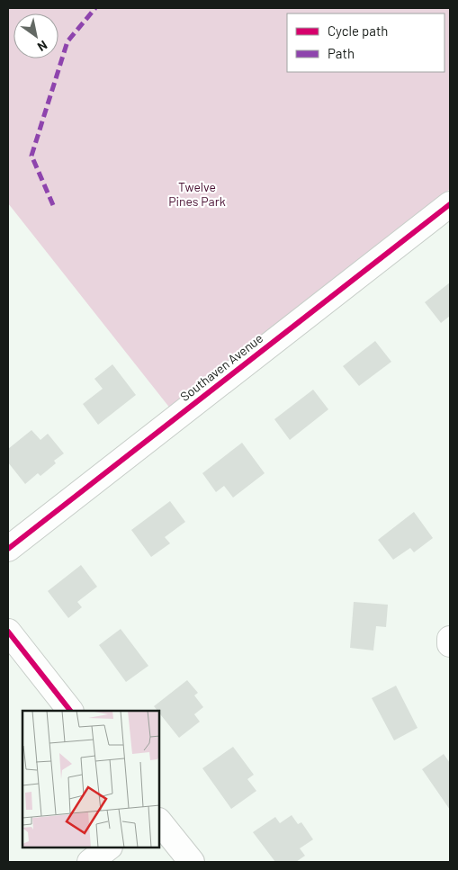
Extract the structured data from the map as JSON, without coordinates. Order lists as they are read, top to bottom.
{
  "streets": {
    "street": ["Southaven Avenue"]
  },
  "parks": ["Twelve Pines Park"],
  "legend": ["Cycle path", "Path"],
  "north": "bottom right"
}
